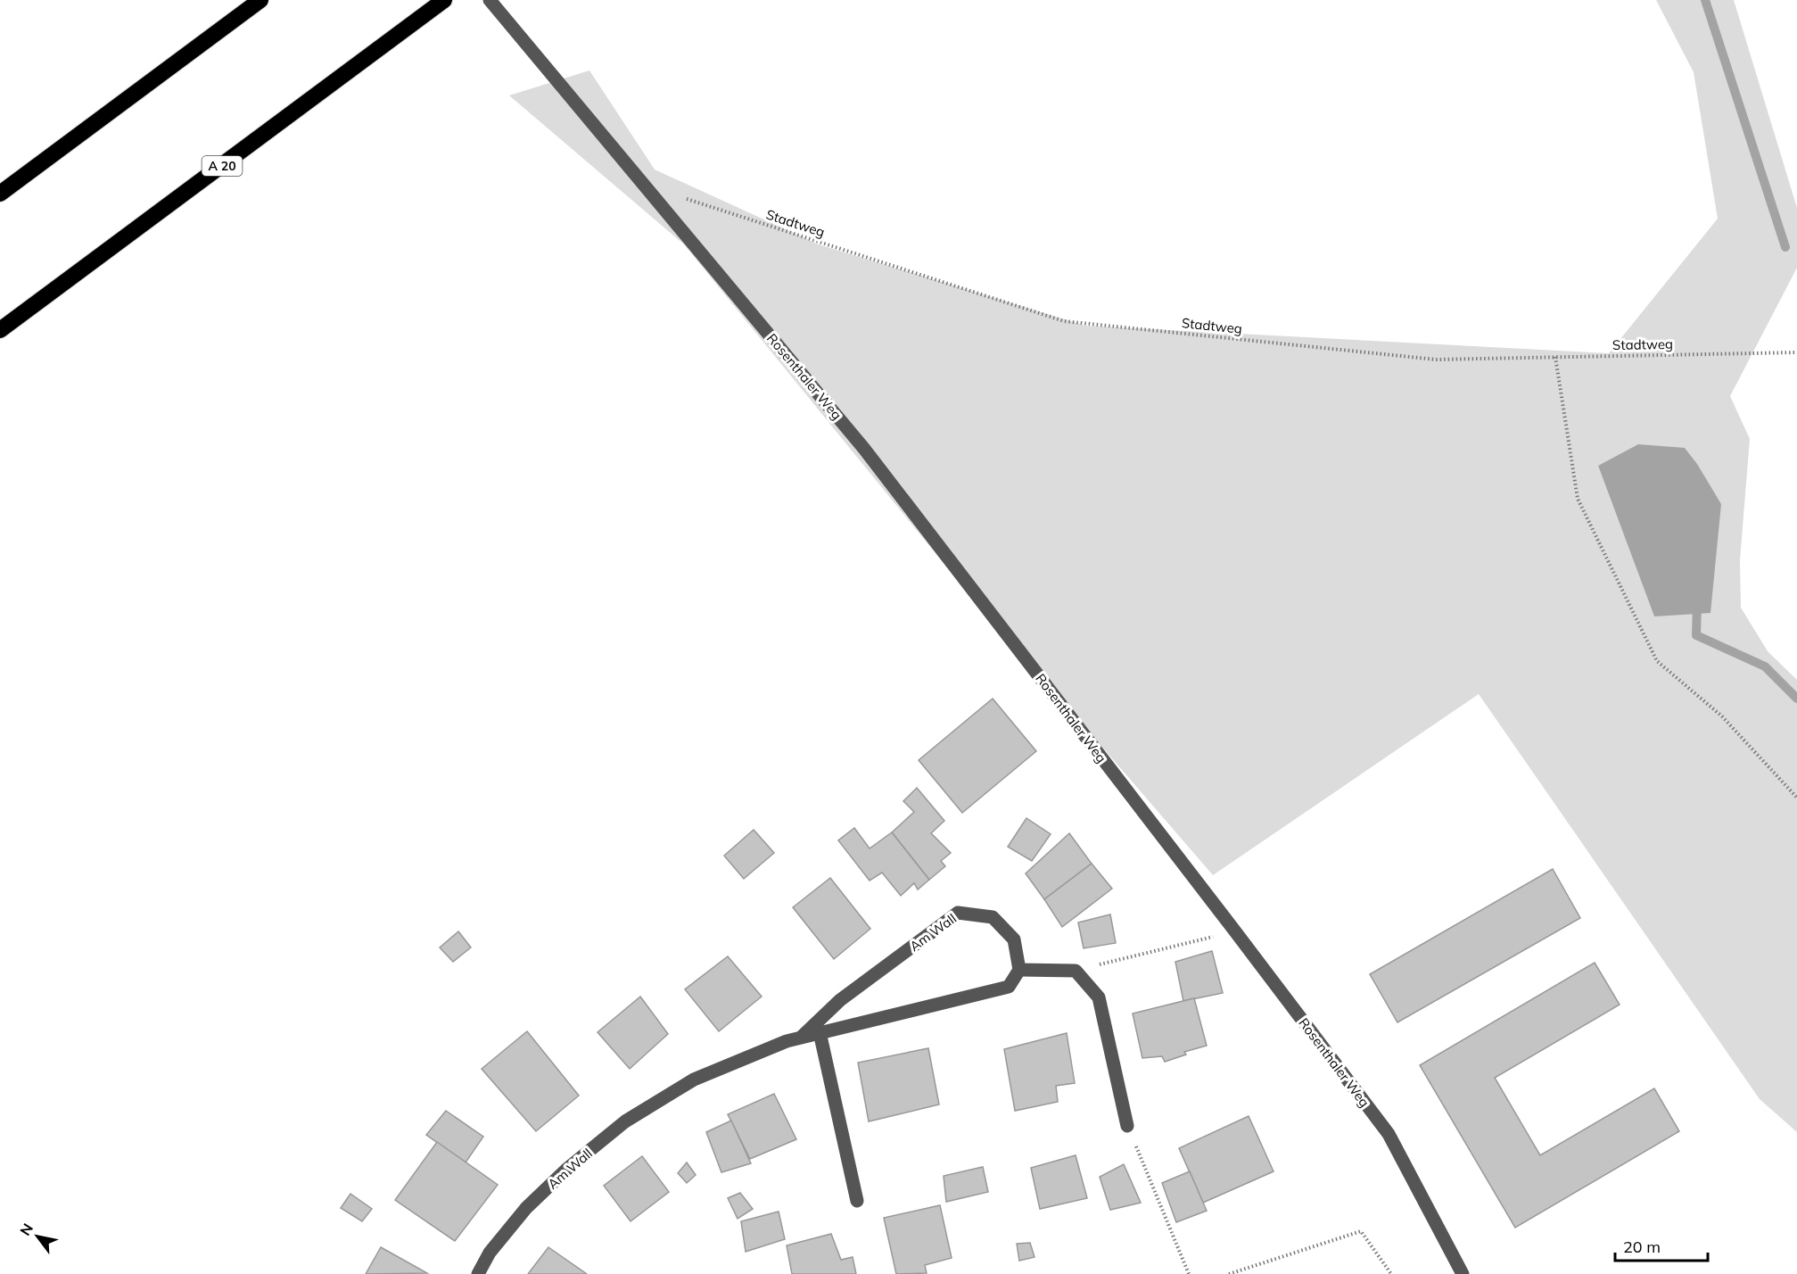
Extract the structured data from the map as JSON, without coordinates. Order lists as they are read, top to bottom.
{
  "streets": {
    "highway": ["A 20"],
    "street": ["Rosenthaler Weg", "Am Wall"],
    "path": ["Stadtweg"]
  },
  "scale_bar": "20 m",
  "north": "top left"
}
